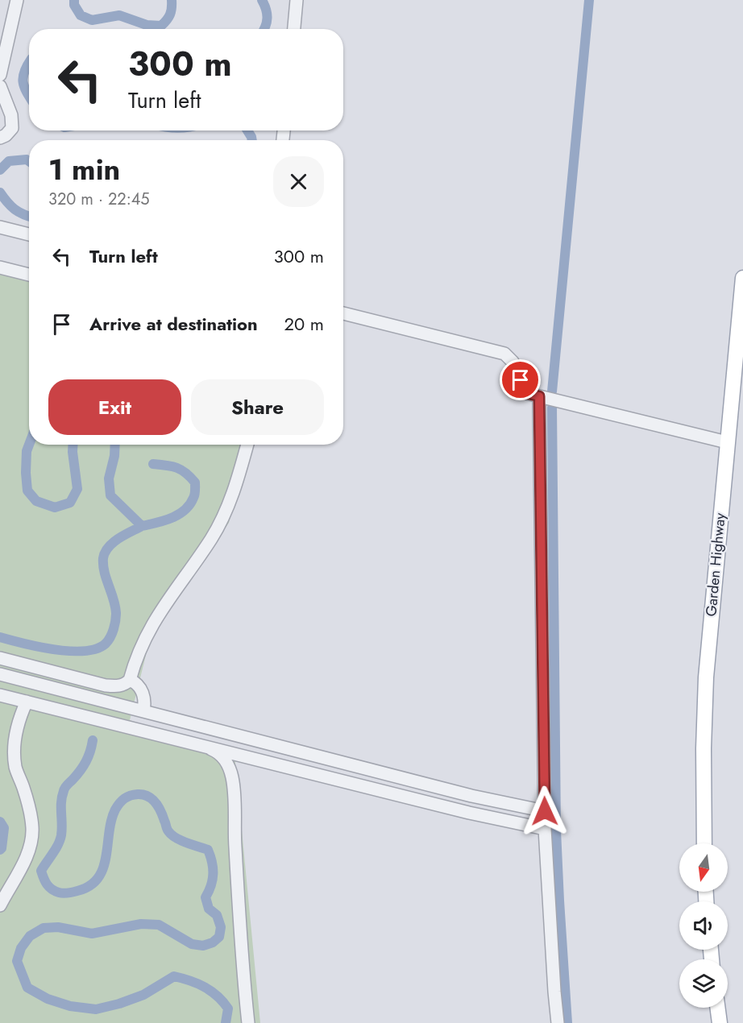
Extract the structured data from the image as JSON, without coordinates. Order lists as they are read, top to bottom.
{
  "streets": {
    "main road": ["Garden Highway"]
  },
  "north": "bottom",
  "page": {
    "turn": ["300 m", "Turn left"],
    "heading": ["1 min", "320 m · 22:45"],
    "list": [
      {
        "name": "Turn left",
        "value": "300 m"
      },
      {
        "name": "Arrive at destination",
        "value": "20 m"
      }
    ],
    "buttons": ["Exit", "Share"]
  }
}
